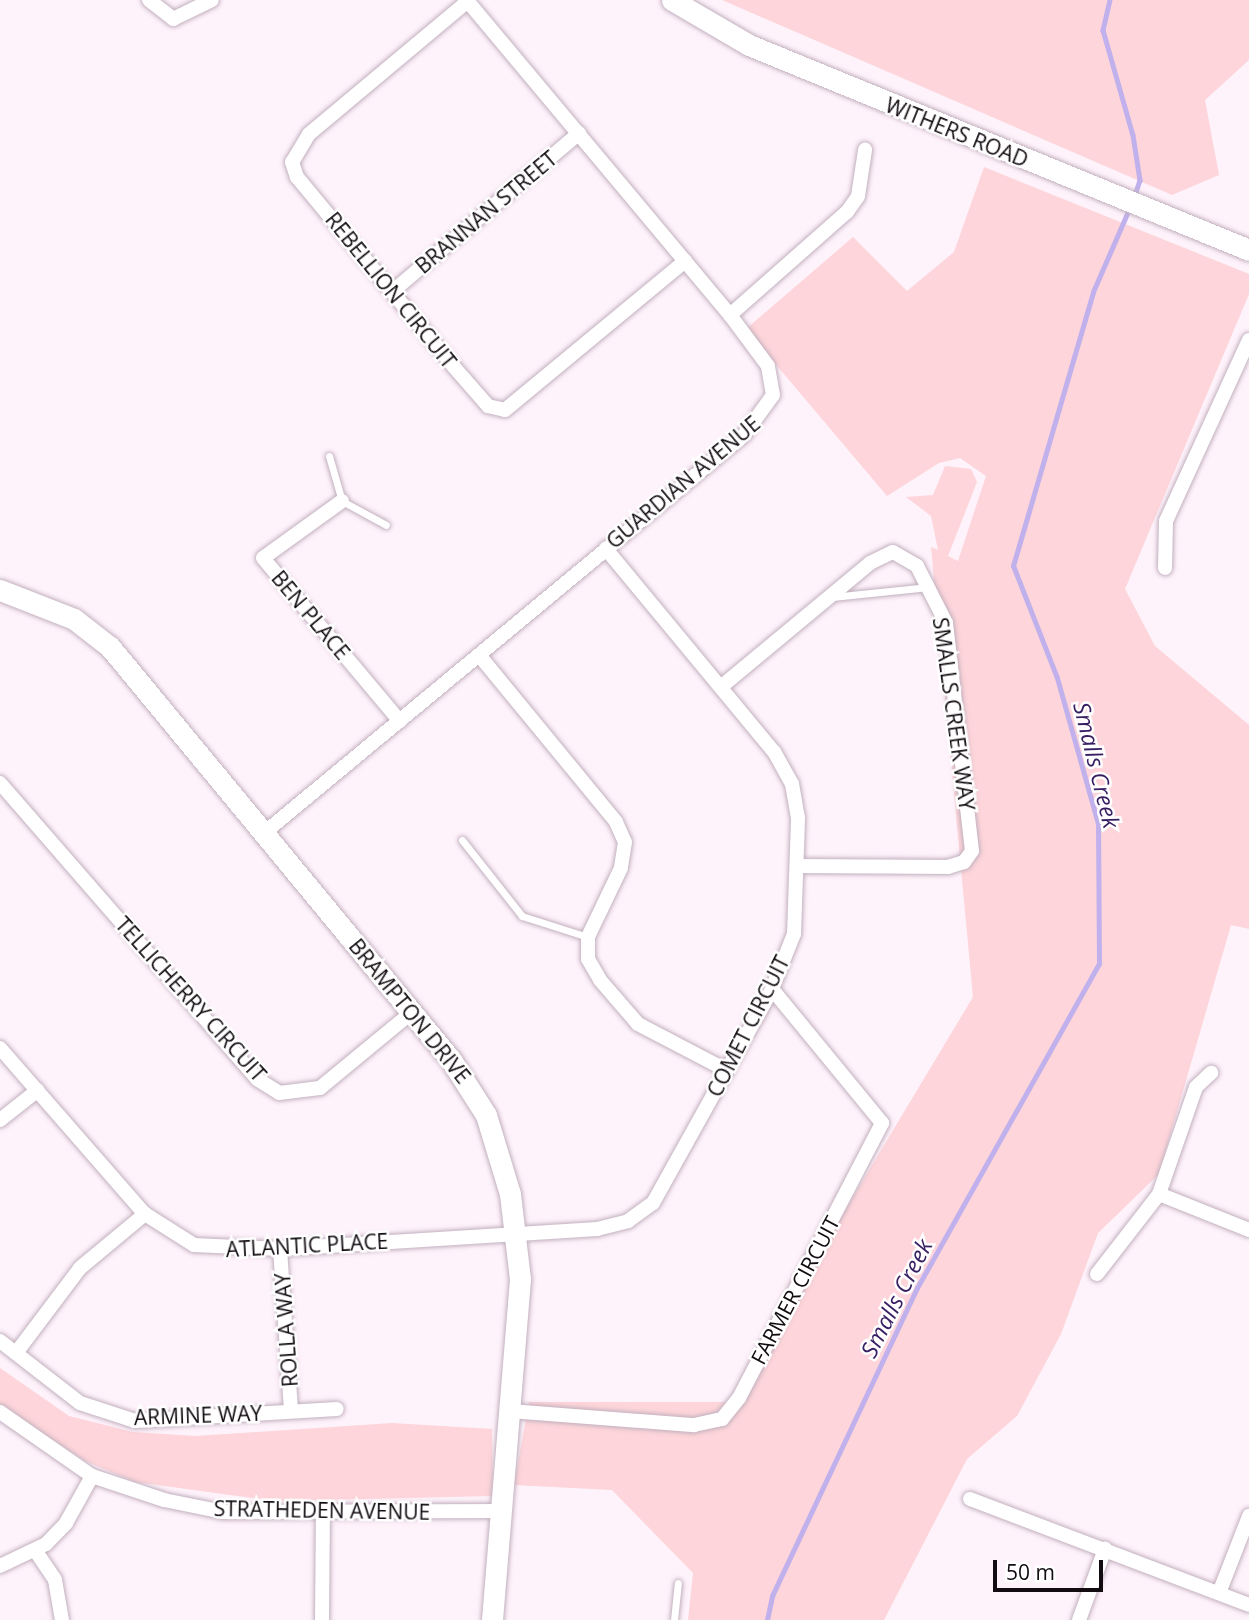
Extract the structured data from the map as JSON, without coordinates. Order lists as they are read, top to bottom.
{
  "streets": {
    "street": [
      "WITHERS ROAD",
      "BRANNAN STREET",
      "REBELLION CIRCUIT",
      "GUARDIAN AVENUE",
      "BEN PLACE",
      "SMALLS CREEK WAY",
      "TELLICHERRY CIRCUIT",
      "BRAMPTON DRIVE",
      "COMET CIRCUIT",
      "ATLANTIC PLACE",
      "FARMER CIRCUIT",
      "ROLLA WAY",
      "ARMINE WAY",
      "STRATHEDEN AVENUE"
    ]
  },
  "crossings": [
    ["BRANNAN STREET", "REBELLION CIRCUIT"],
    ["BRANNAN STREET", "GUARDIAN AVENUE"],
    ["REBELLION CIRCUIT", "GUARDIAN AVENUE"],
    ["GUARDIAN AVENUE", "BEN PLACE"],
    ["GUARDIAN AVENUE", "BRAMPTON DRIVE"],
    ["GUARDIAN AVENUE", "COMET CIRCUIT"],
    ["SMALLS CREEK WAY", "COMET CIRCUIT"],
    ["TELLICHERRY CIRCUIT", "BRAMPTON DRIVE"],
    ["BRAMPTON DRIVE", "COMET CIRCUIT"],
    ["BRAMPTON DRIVE", "ATLANTIC PLACE"],
    ["BRAMPTON DRIVE", "FARMER CIRCUIT"],
    ["BRAMPTON DRIVE", "STRATHEDEN AVENUE"],
    ["COMET CIRCUIT", "ATLANTIC PLACE"],
    ["COMET CIRCUIT", "FARMER CIRCUIT"],
    ["ATLANTIC PLACE", "ROLLA WAY"],
    ["ROLLA WAY", "ARMINE WAY"]
  ],
  "water": ["Smalls Creek"],
  "scale_bar": "50 m"
}
